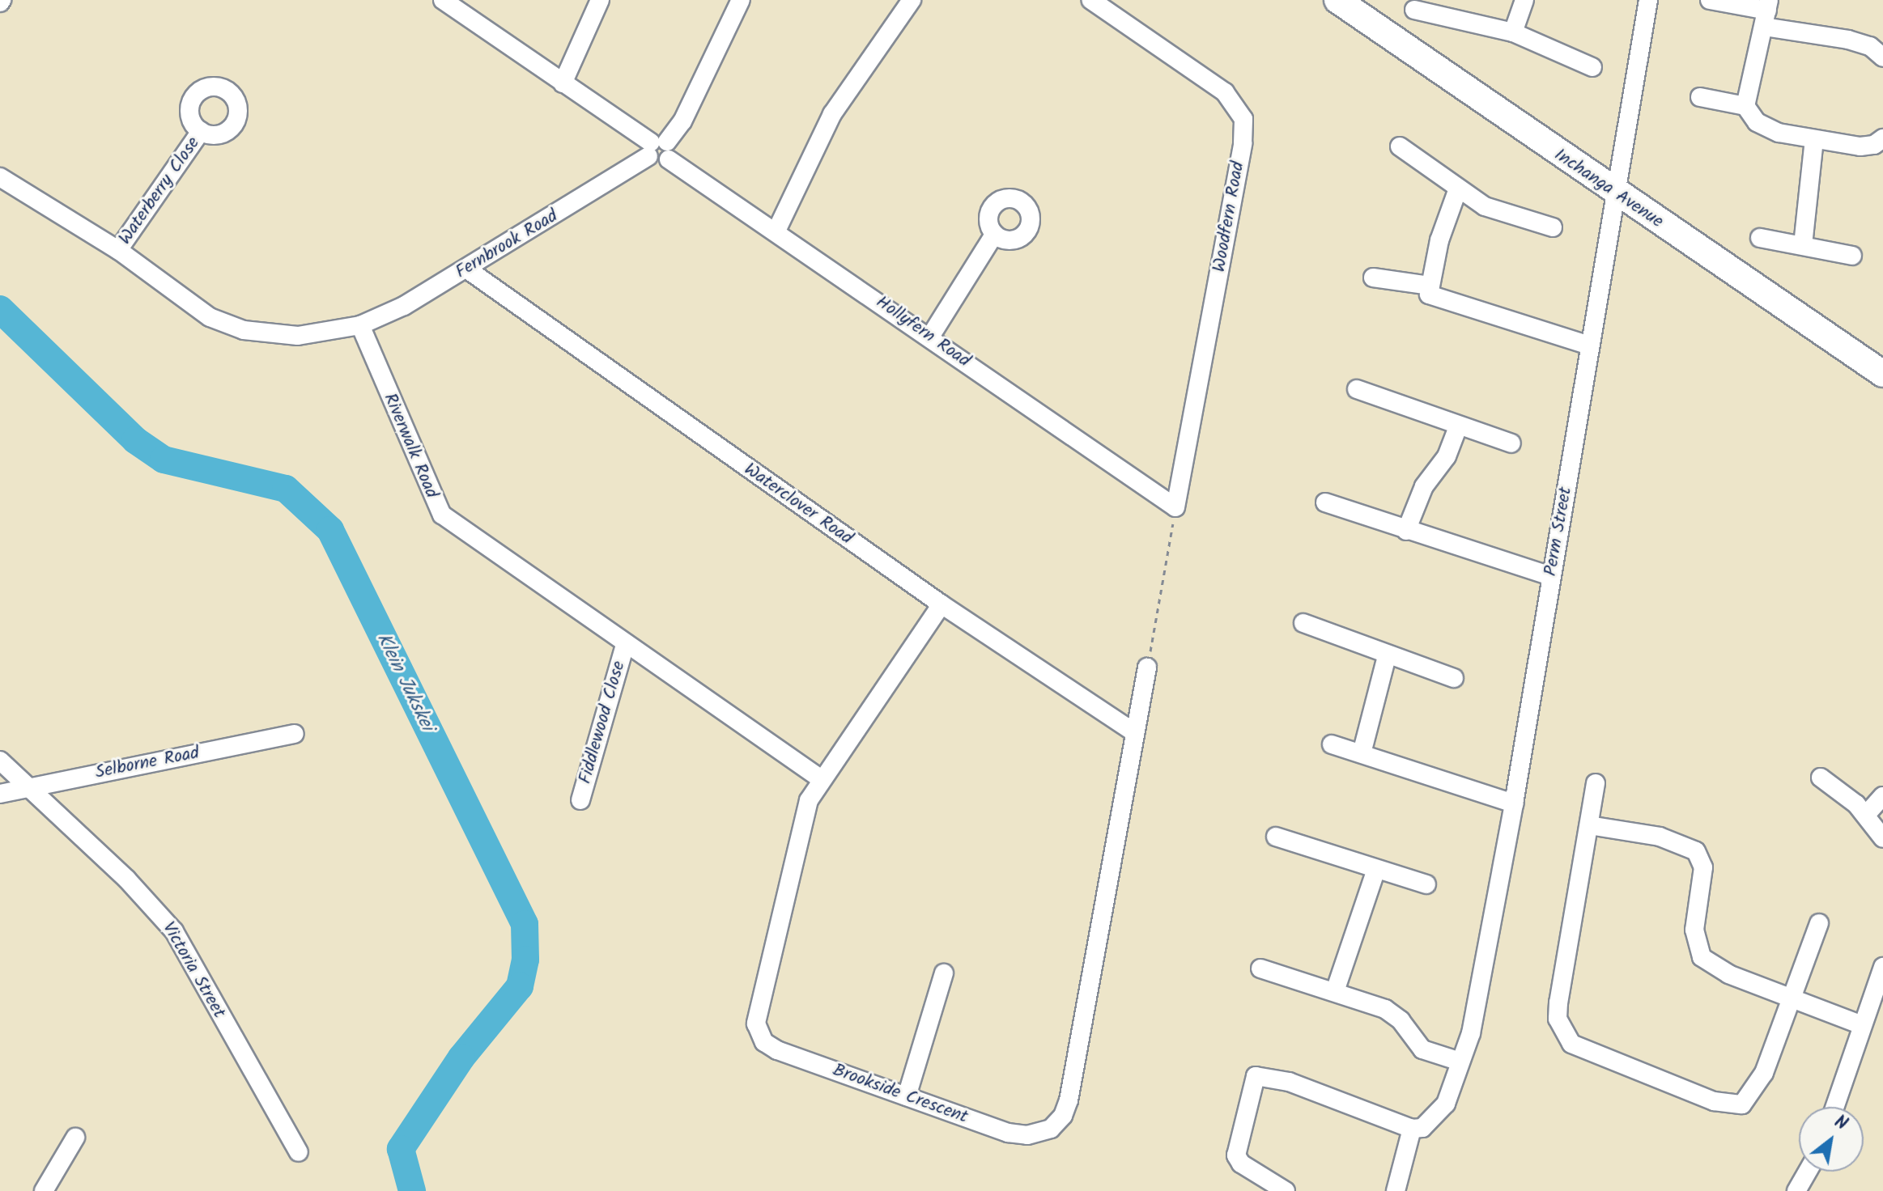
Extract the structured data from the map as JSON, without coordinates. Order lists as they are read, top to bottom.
{
  "streets": {
    "street": [
      "Inchanga Avenue",
      "Waterberry Close",
      "Woodfern Road",
      "Fernbrook Road",
      "Hollyfern Road",
      "Riverwalk Road",
      "Waterclover Road",
      "Perm Street",
      "Fiddlewood Close",
      "Selborne Road",
      "Victoria Street",
      "Brookside Crescent"
    ]
  },
  "crossings": [
    ["Inchanga Avenue", "Perm Street"],
    ["Woodfern Road", "Hollyfern Road"],
    ["Fernbrook Road", "Hollyfern Road"],
    ["Fernbrook Road", "Riverwalk Road"],
    ["Fernbrook Road", "Waterclover Road"],
    ["Riverwalk Road", "Fiddlewood Close"],
    ["Riverwalk Road", "Brookside Crescent"],
    ["Waterclover Road", "Brookside Crescent"],
    ["Selborne Road", "Victoria Street"]
  ],
  "water": ["Klein Jukskei"],
  "north": "top right"
}
